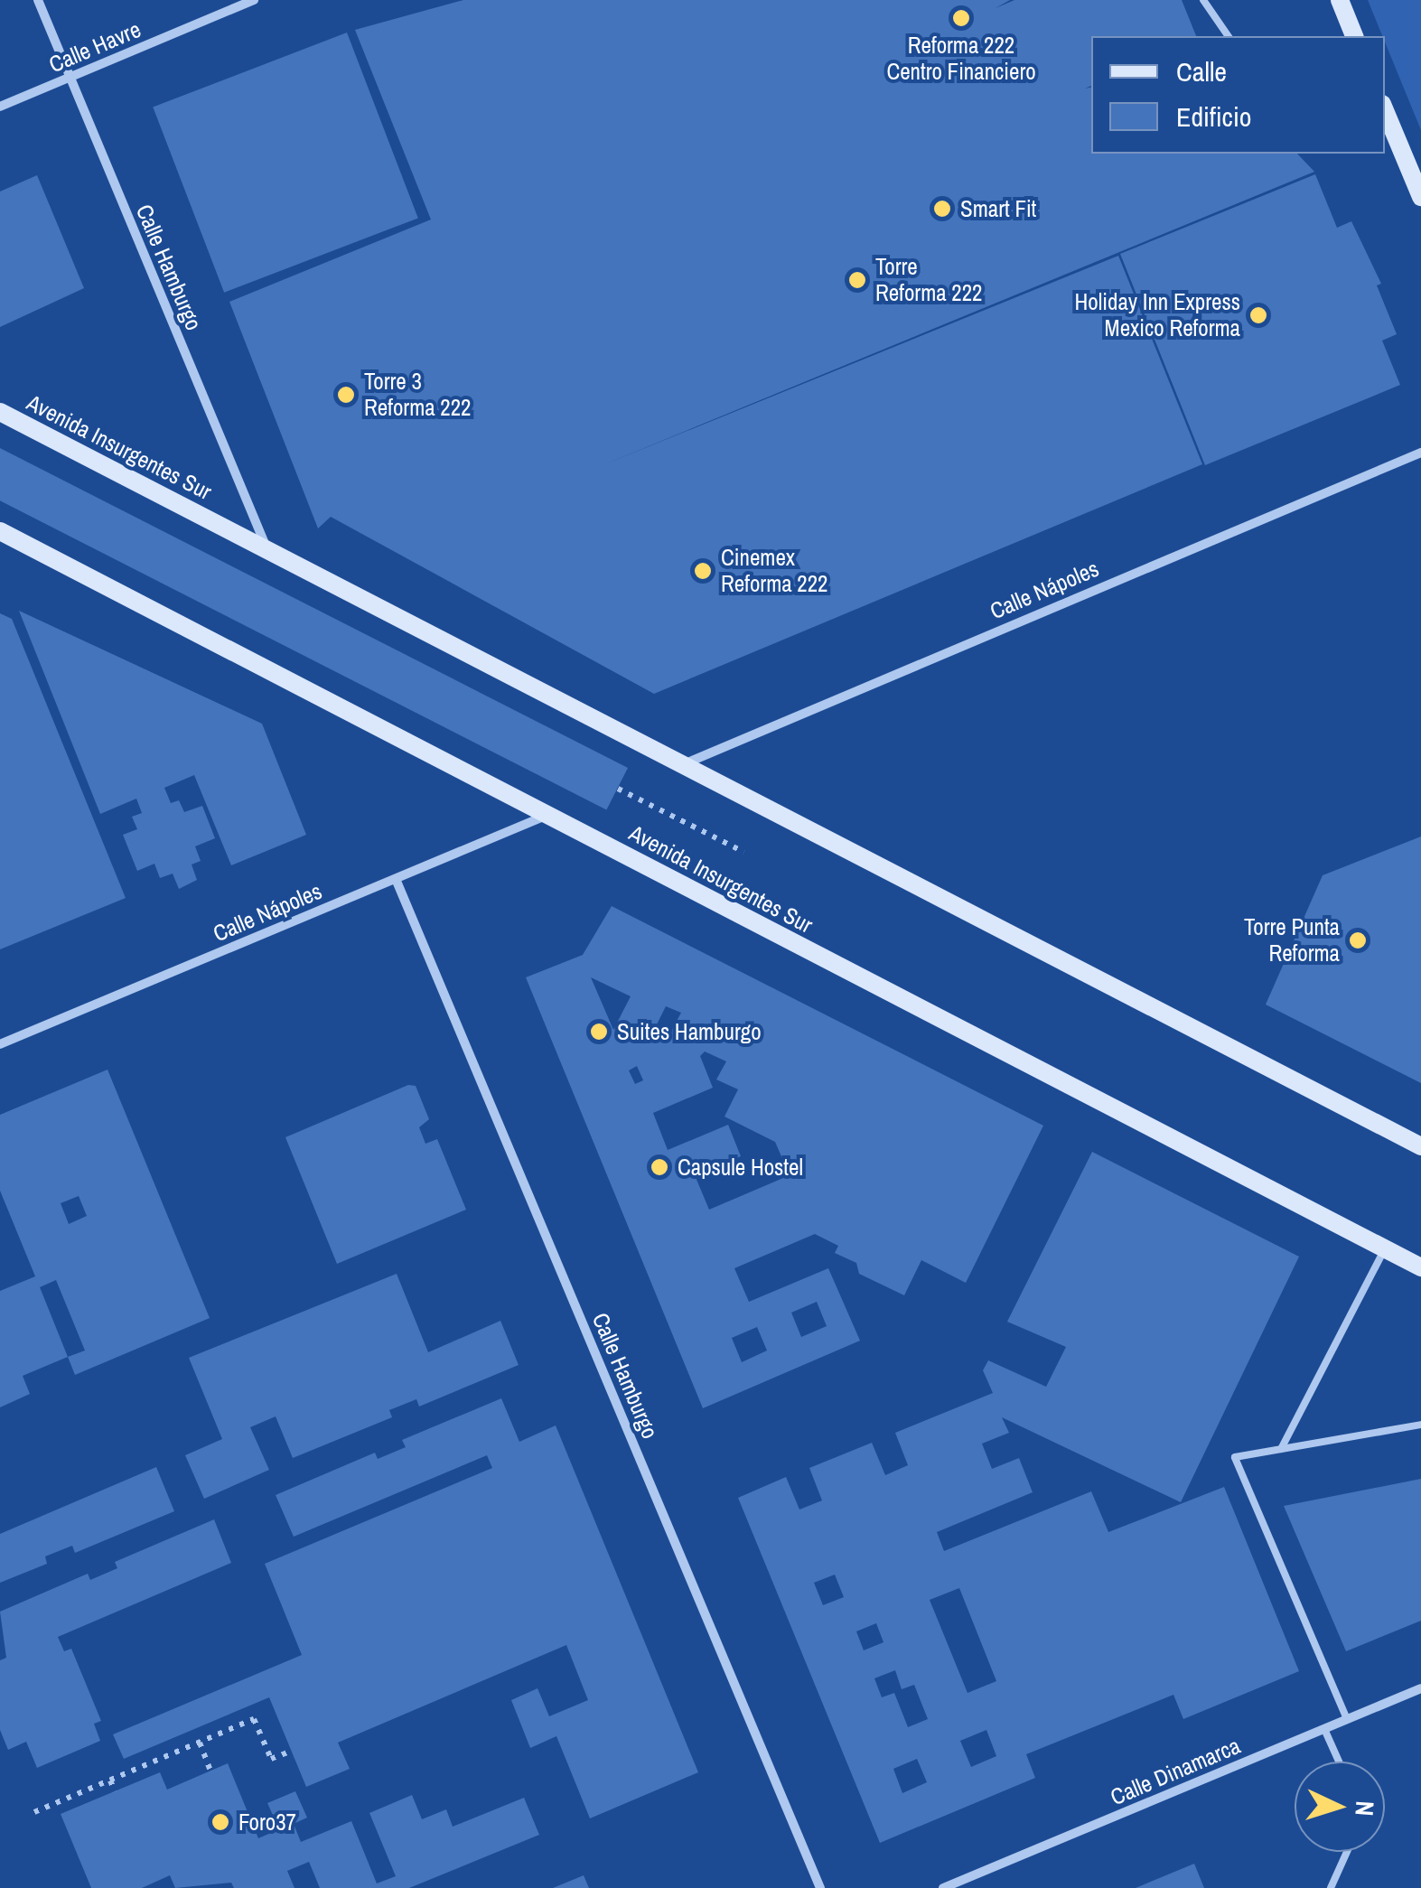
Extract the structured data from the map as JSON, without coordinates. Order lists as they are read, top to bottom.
{
  "streets": {
    "main road": ["Avenida Insurgentes Sur"],
    "street": [
      "Calle Havre",
      "Calle Hamburgo",
      "Calle Nápoles",
      "Calle Dinamarca"
    ]
  },
  "crossings": [
    ["Calle Havre", "Calle Hamburgo"],
    ["Calle Hamburgo", "Avenida Insurgentes Sur"],
    ["Calle Hamburgo", "Calle Nápoles"],
    ["Avenida Insurgentes Sur", "Calle Nápoles"]
  ],
  "places": [
    "Reforma 222 Centro Financiero",
    "Smart Fit",
    "Torre Reforma 222",
    "Holiday Inn Express Mexico Reforma",
    "Torre 3 Reforma 222",
    "Cinemex Reforma 222",
    "Torre Punta Reforma",
    "Suites Hamburgo",
    "Capsule Hostel",
    "Foro37"
  ],
  "legend": ["Calle", "Edificio"],
  "north": "right"
}
